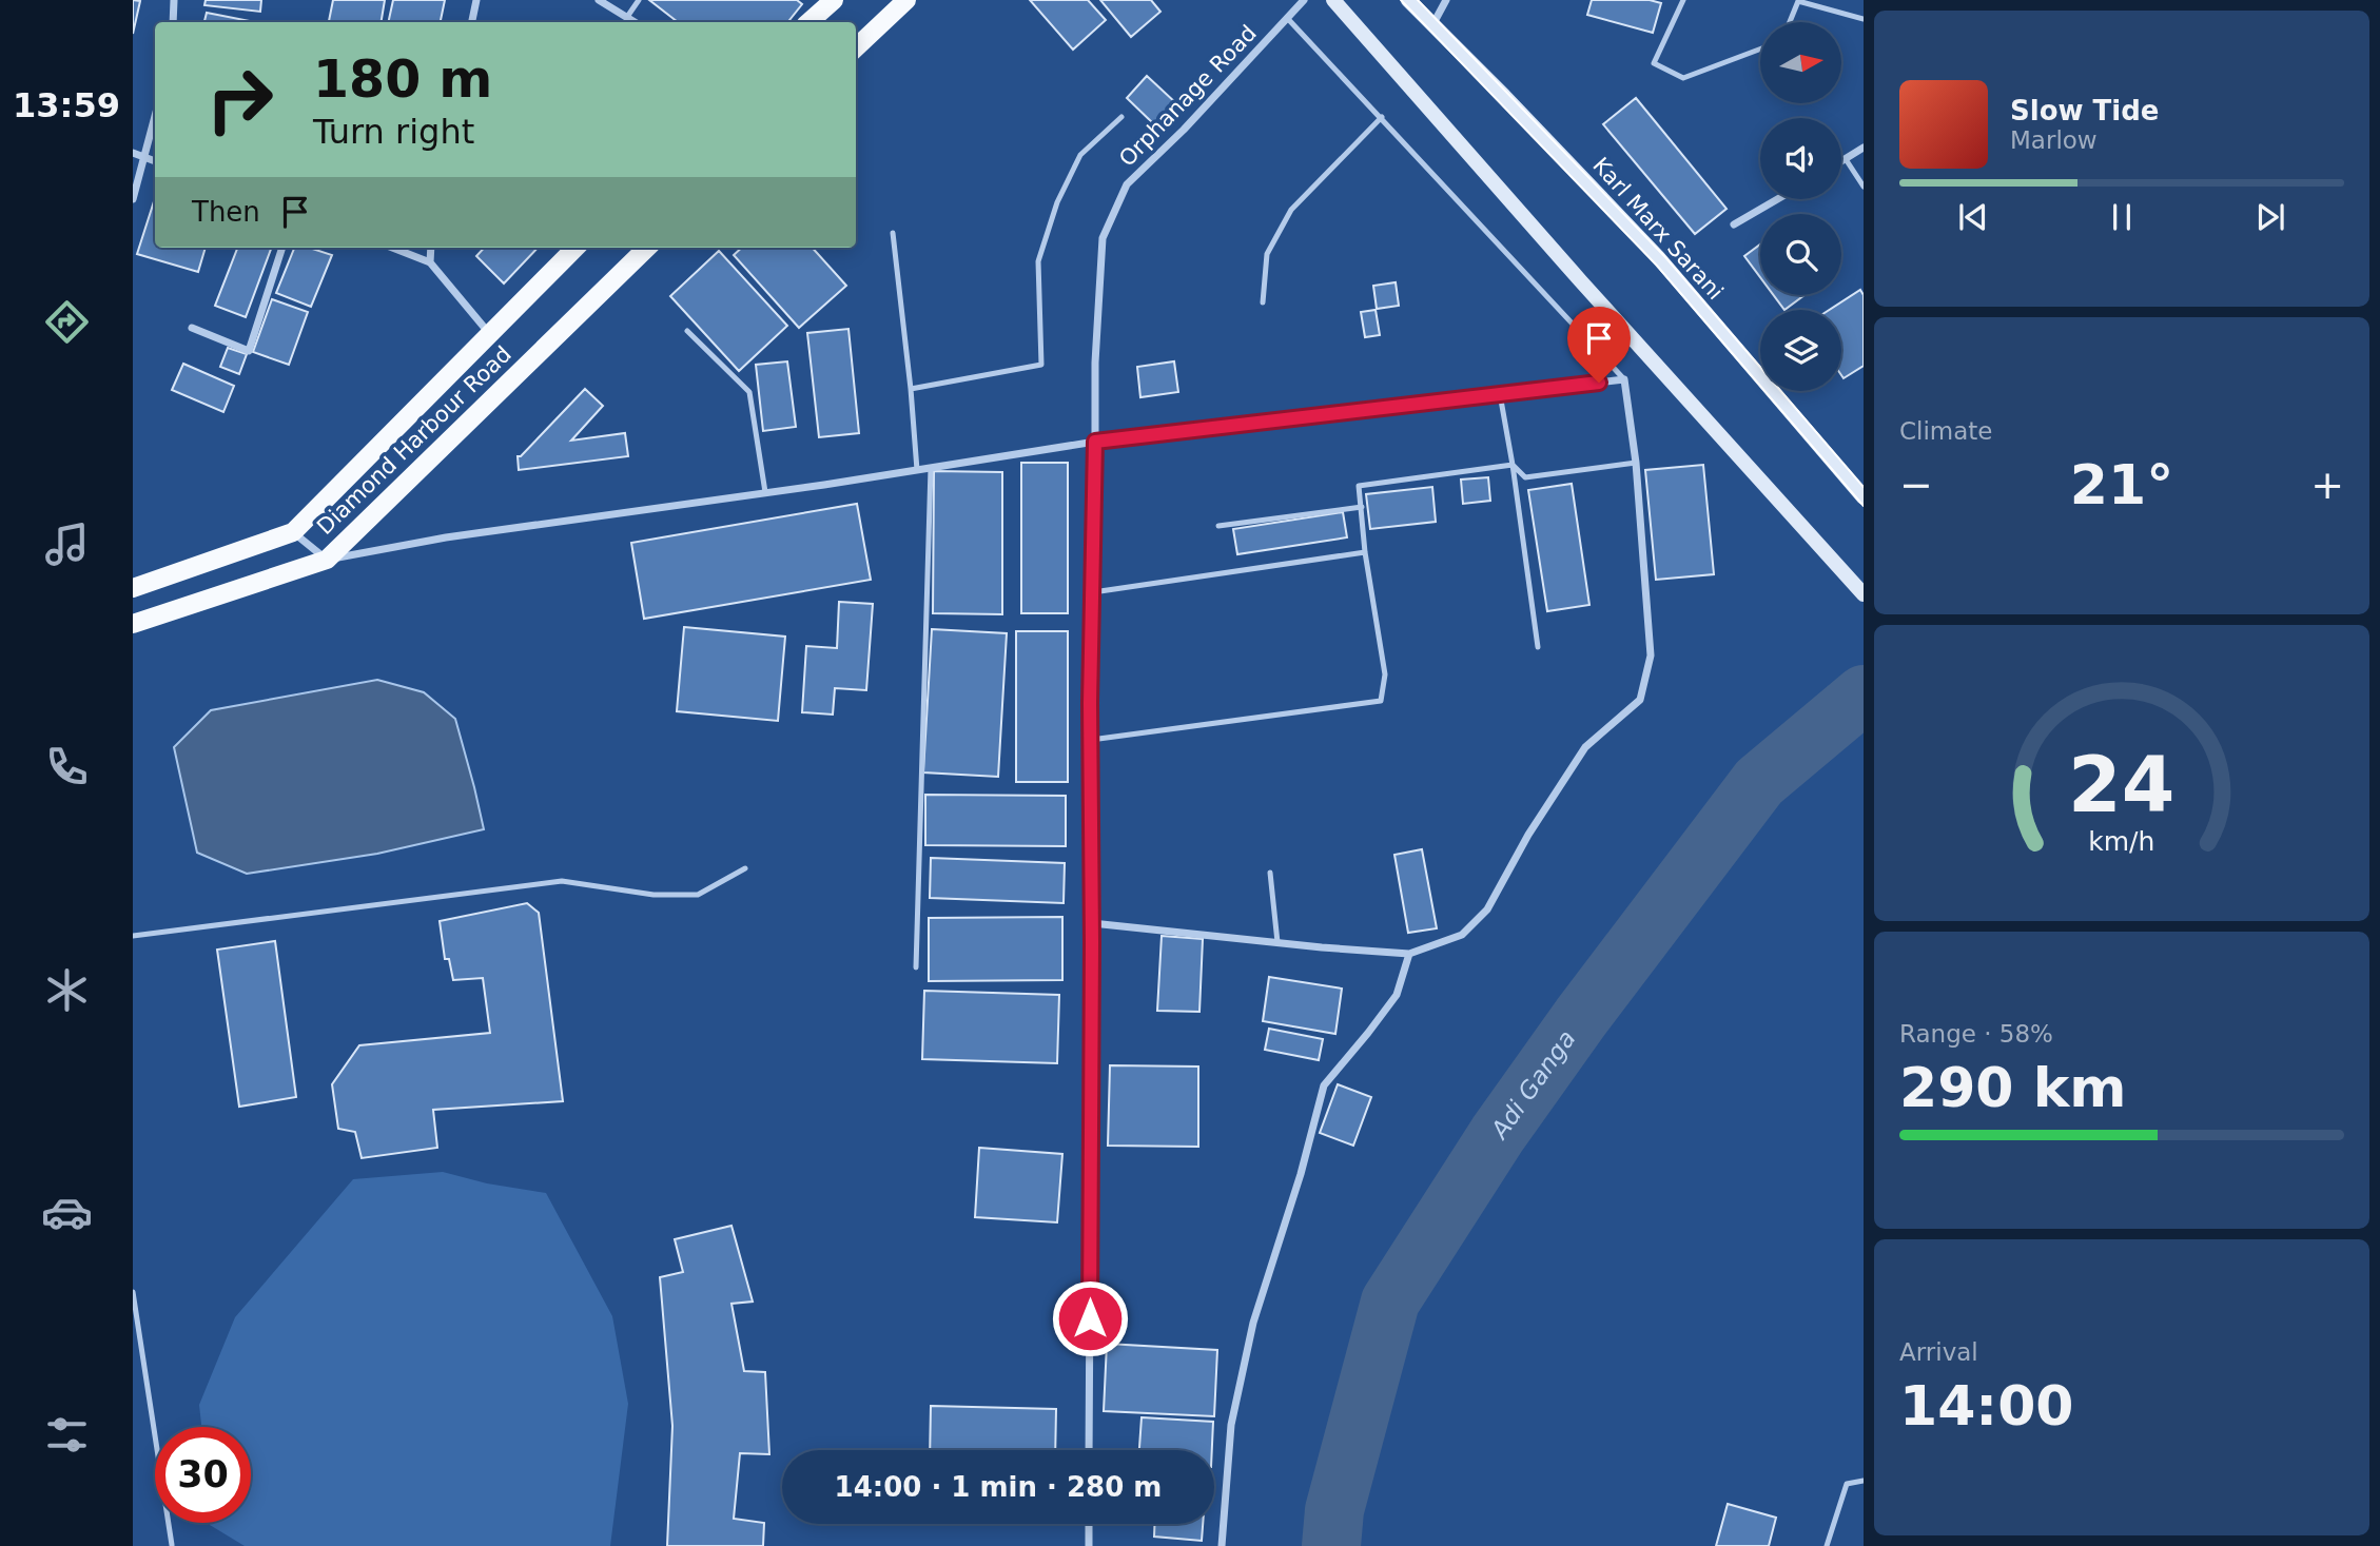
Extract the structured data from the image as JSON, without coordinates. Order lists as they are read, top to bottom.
{
  "streets": {
    "main road": ["Karl Marx Sarani", "Diamond Harbour Road"],
    "street": ["Orphanage Road"]
  },
  "water": ["Adi Ganga"],
  "north": "right",
  "page": {
    "tabs": "13:59",
    "turn": ["180 m", "Turn right"],
    "song": ["Slow Tide", "Marlow"],
    "then": "Then",
    "tile": [
      "Climate",
      ["Range · 58%", "290 km"],
      ["Arrival", "14:00"]
    ],
    "heat": ["−", "21°", "+"],
    "limit": "30",
    "trip": "14:00 · 1 min · 280 m",
    "gauge": ["24", "km/h"]
  }
}
